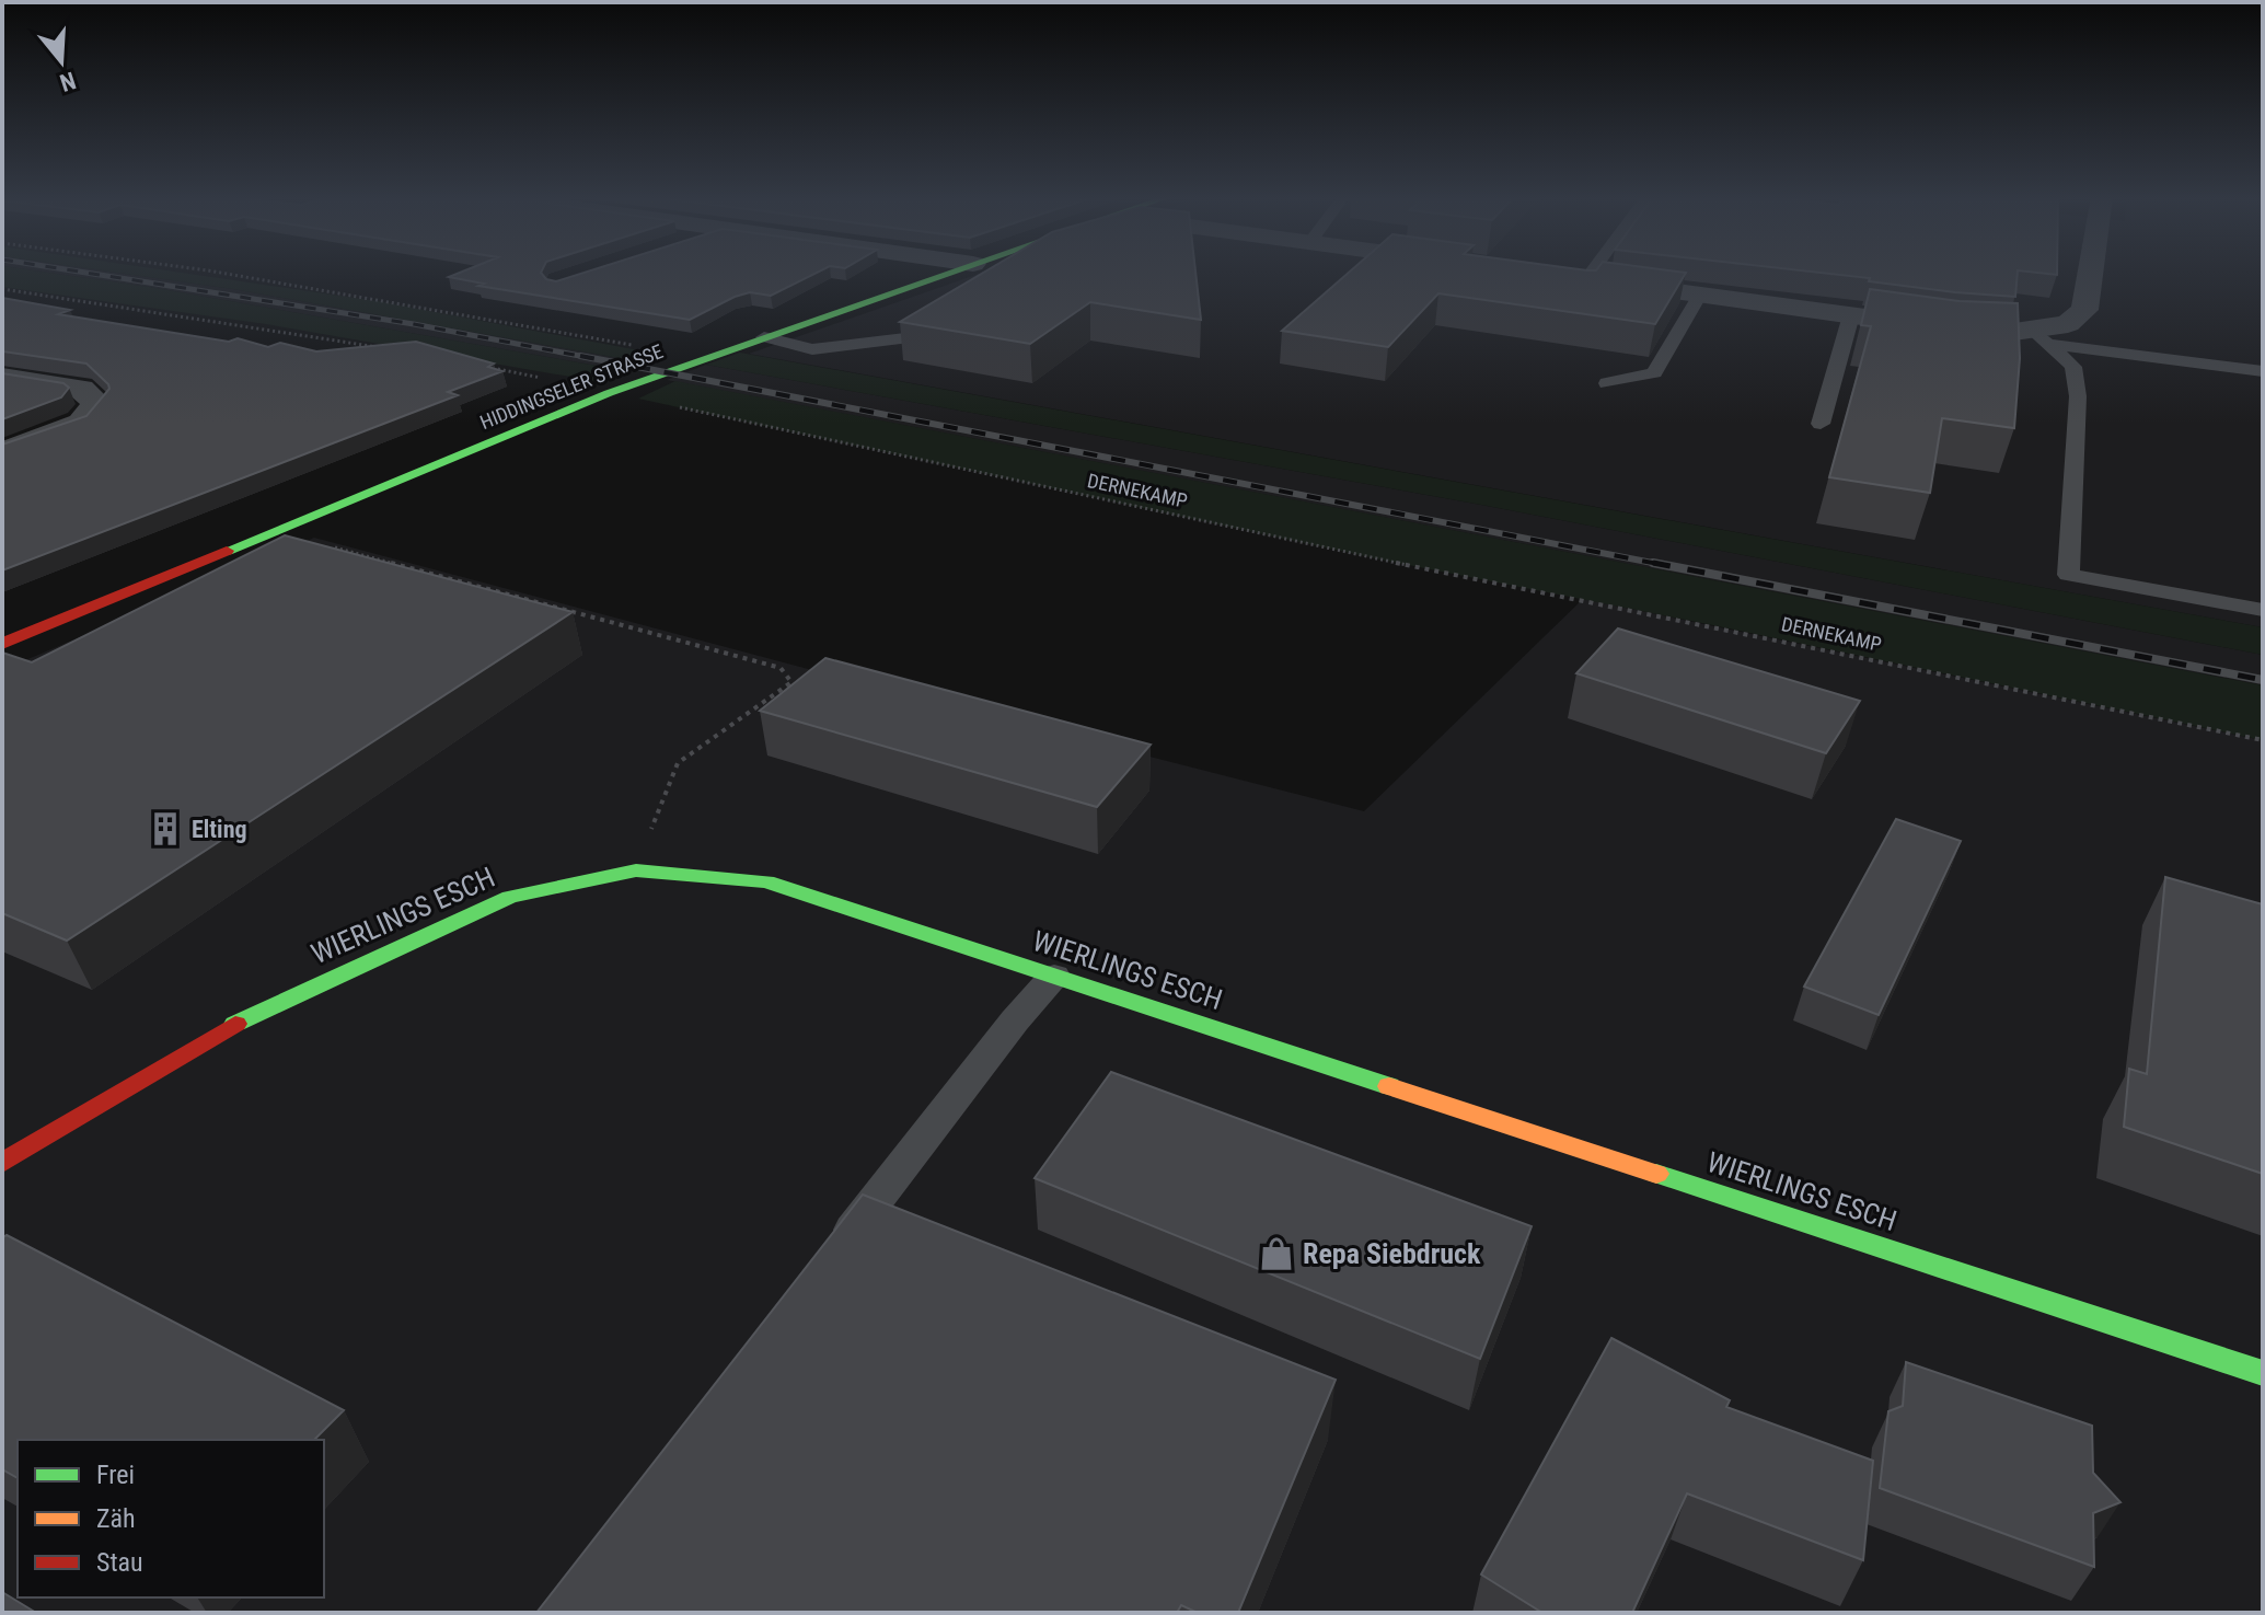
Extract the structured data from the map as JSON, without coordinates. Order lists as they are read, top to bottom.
{
  "streets": {
    "street": ["HIDDINGSELER STRASSE", "WIERLINGS ESCH"],
    "path": ["DERNEKAMP"]
  },
  "crossings": [
    ["HIDDINGSELER STRASSE", "DERNEKAMP"]
  ],
  "places": {
    "building": ["Elting"],
    "shop": ["Repa Siebdruck"]
  },
  "legend": ["Frei", "Zäh", "Stau"],
  "north": "bottom"
}
